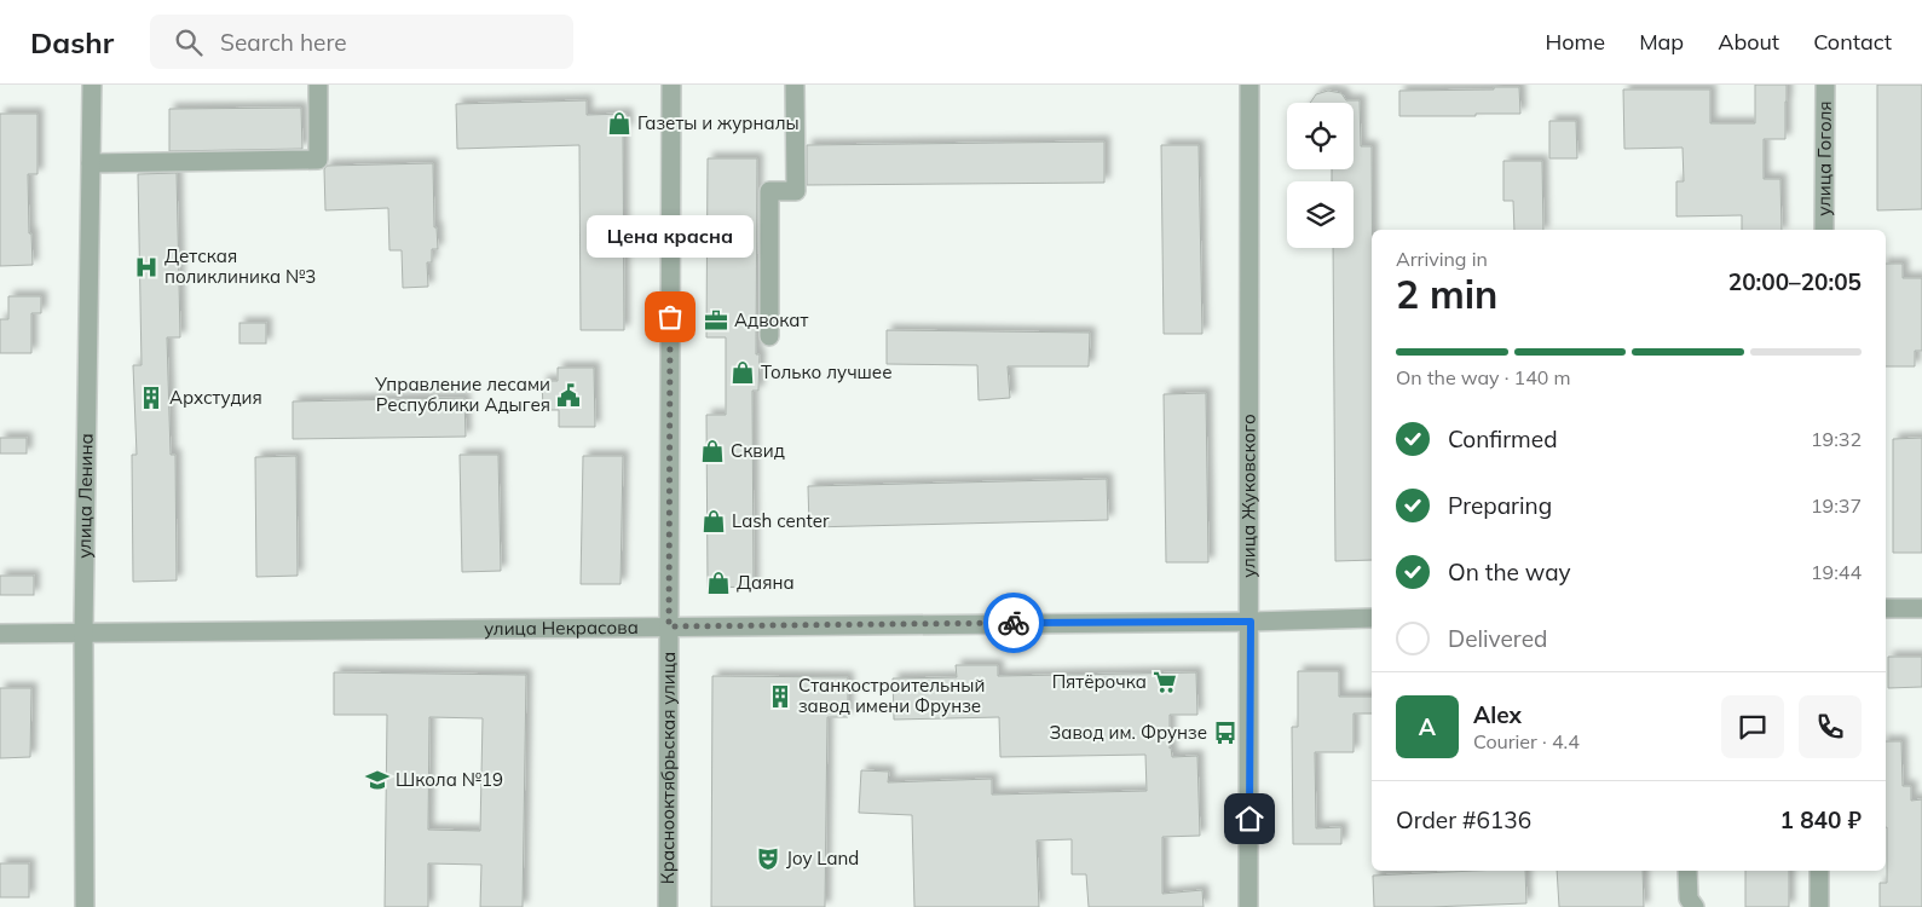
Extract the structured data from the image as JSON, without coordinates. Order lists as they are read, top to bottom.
{
  "streets": {
    "street": [
      "улица Гоголя",
      "улица Ленина",
      "улица Жуковского",
      "улица Некрасова",
      "Краснооктябрьская улица"
    ]
  },
  "crossings": [
    ["улица Ленина", "улица Некрасова"],
    ["улица Жуковского", "улица Некрасова"],
    ["улица Некрасова", "Краснооктябрьская улица"]
  ],
  "places": {
    "shop": [
      "Газеты и журналы",
      "Только лучшее",
      "Сквид",
      "Lash center",
      "Даяна"
    ],
    "hospital": ["Детская поликлиника №3"],
    "other": ["Цена красна"],
    "office": ["Адвокат"],
    "public building": ["Управление лесами Республики Адыгея"],
    "building": ["Архстудия", "Станкостроительный завод имени Фрунзе"],
    "supermarket": ["Пятёрочка"],
    "bus stop": ["Завод им. Фрунзе"],
    "school or university": ["Школа №19"],
    "theatre": ["Joy Land"]
  },
  "page": {
    "header": "Dashr",
    "search": "Search here",
    "nav": [
      "Home",
      "Map",
      "About",
      "Contact"
    ],
    "bubble": "Цена красна",
    "heading": ["2 min", "Arriving in", "20:00–20:05"],
    "panel": [
      "Alex",
      "Courier · 4.4",
      "Order #6136",
      "1 840 ₽"
    ],
    "bar": "On the way · 140 m",
    "list": [
      ["Confirmed", "19:32"],
      ["Preparing", "19:37"],
      ["On the way", "19:44"],
      "Delivered"
    ],
    "round": "A"
  }
}
